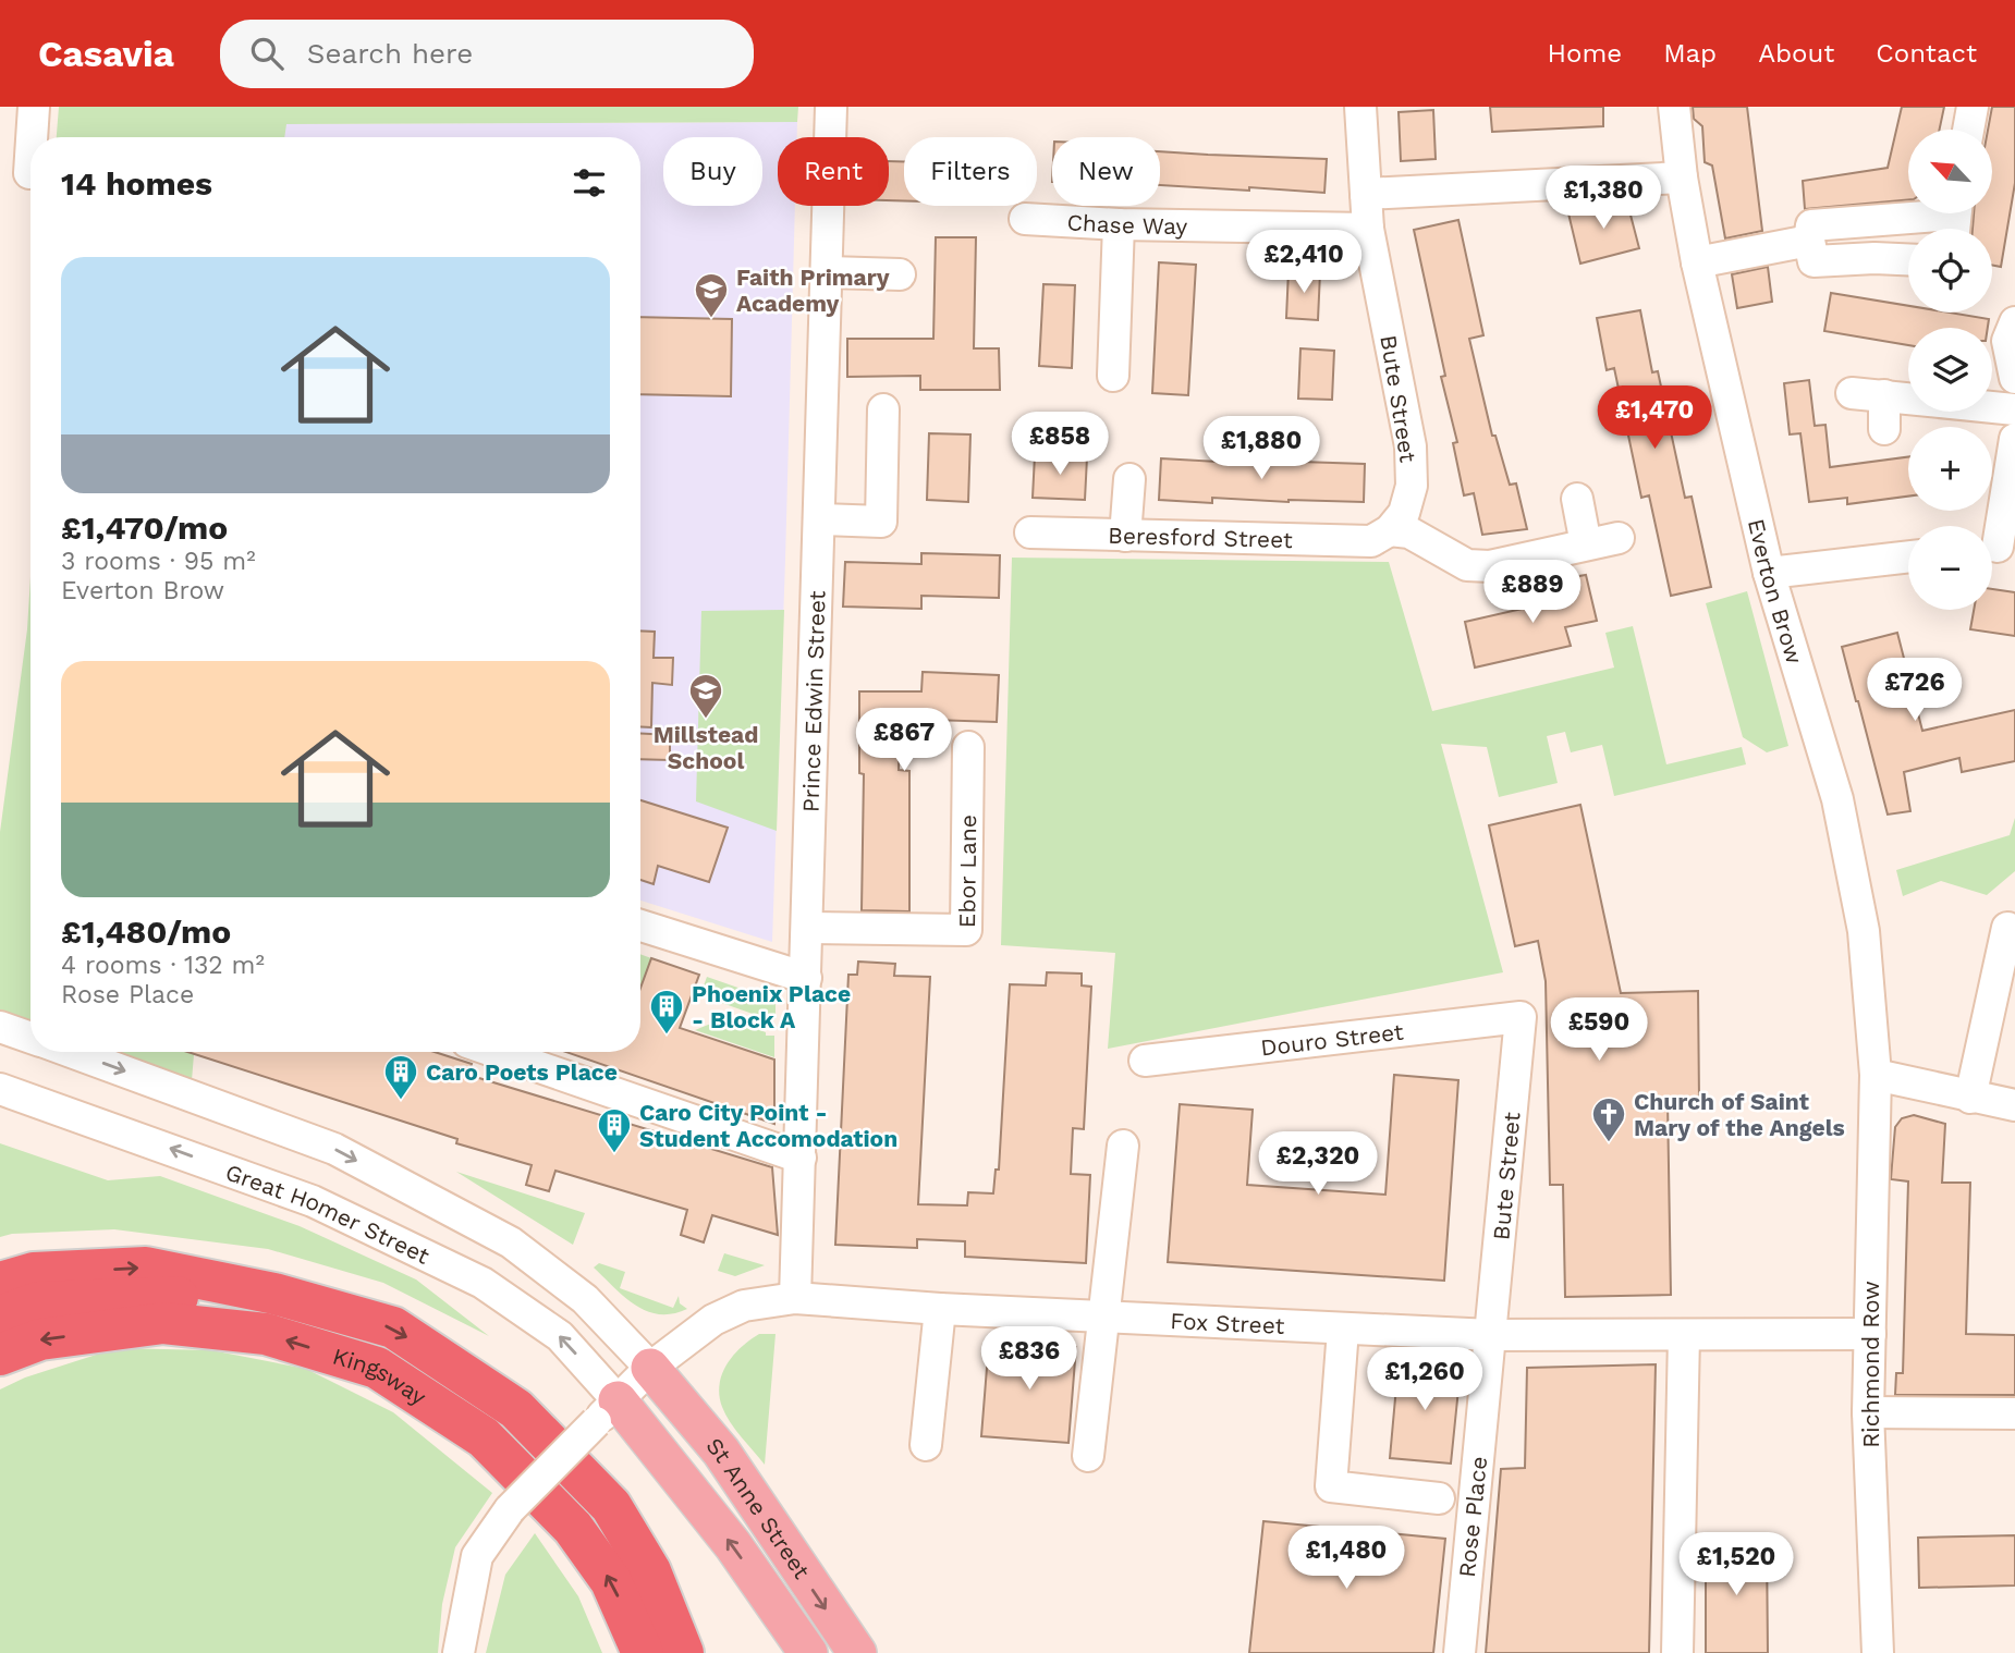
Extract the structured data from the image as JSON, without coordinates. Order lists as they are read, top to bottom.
{
  "streets": {
    "highway": ["Kingsway"],
    "main road": ["St Anne Street"],
    "street": [
      "Chase Way",
      "Bute Street",
      "Beresford Street",
      "Everton Brow",
      "Prince Edwin Street",
      "Ebor Lane",
      "Douro Street",
      "Great Homer Street",
      "Fox Street",
      "Richmond Row",
      "Rose Place"
    ]
  },
  "crossings": [
    ["Chase Way", "Bute Street"],
    ["Bute Street", "Beresford Street"],
    ["Bute Street", "Douro Street"],
    ["Bute Street", "Fox Street"],
    ["Bute Street", "Rose Place"],
    ["Everton Brow", "Richmond Row"],
    ["Prince Edwin Street", "Ebor Lane"],
    ["Prince Edwin Street", "Fox Street"],
    ["Great Homer Street", "Fox Street"],
    ["Great Homer Street", "St Anne Street"],
    ["Fox Street", "Richmond Row"],
    ["Fox Street", "St Anne Street"],
    ["Fox Street", "Rose Place"]
  ],
  "places": {
    "school or university": ["Faith Primary Academy", "Millstead School"],
    "building": ["Phoenix Place - Block A", "Caro Poets Place", "Caro City Point - Student Accomodation"],
    "church": ["Church of Saint Mary of the Angels"]
  },
  "north": "top left",
  "page": {
    "header": "Casavia",
    "search": "Search here",
    "nav": [
      "Home",
      "Map",
      "About",
      "Contact"
    ],
    "map_buttons": ["+", "−"],
    "chip": [
      "Buy",
      "Rent",
      "Filters",
      "New"
    ],
    "heading": "14 homes",
    "price": [
      "£1,380",
      "£2,410",
      "£1,470",
      "£858",
      "£1,880",
      "£889",
      "£726",
      "£867",
      "£590",
      "£2,320",
      "£836",
      "£1,260",
      "£1,480",
      "£1,520"
    ],
    "list": [
      {
        "name": "£1,470/mo",
        "note": "3 rooms · 95 m² · Everton Brow"
      },
      {
        "name": "£1,480/mo",
        "note": "4 rooms · 132 m² · Rose Place"
      }
    ]
  }
}
